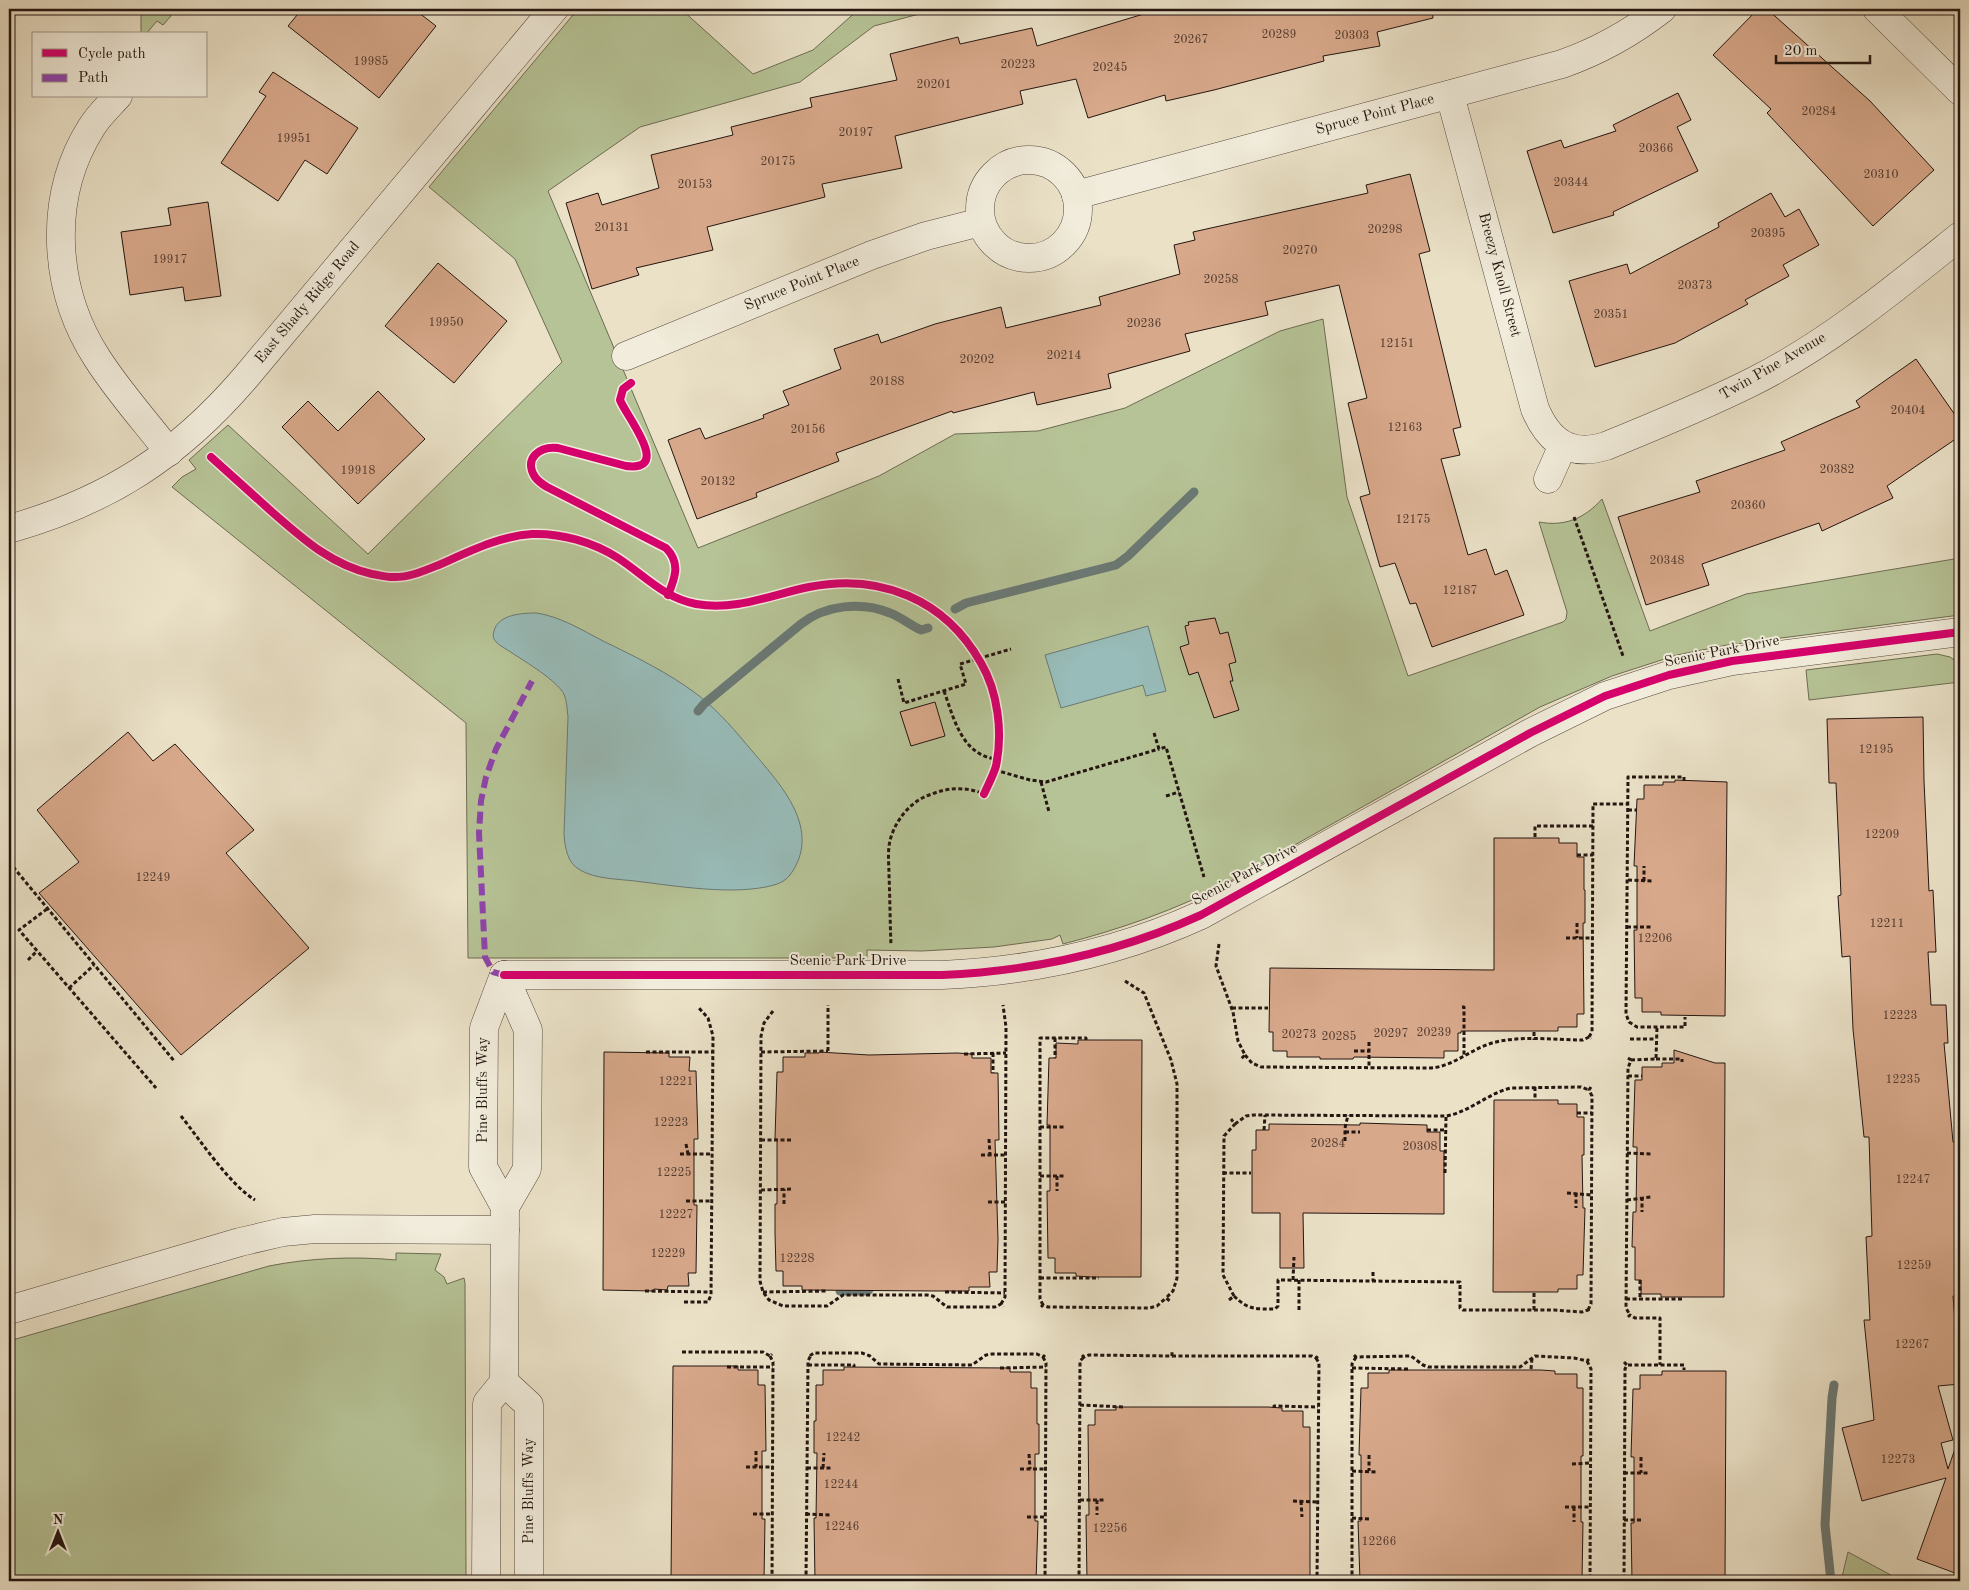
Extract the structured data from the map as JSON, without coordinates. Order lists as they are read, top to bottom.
{
  "streets": {
    "street": [
      "Spruce Point Place",
      "Breezy Knoll Street",
      "East Shady Ridge Road",
      "Twin Pine Avenue",
      "Scenic Park Drive",
      "Pine Bluffs Way"
    ]
  },
  "crossings": [
    ["Spruce Point Place", "Breezy Knoll Street"],
    ["Breezy Knoll Street", "Twin Pine Avenue"],
    ["Scenic Park Drive", "Pine Bluffs Way"]
  ],
  "house_numbers": [
    "20289",
    "20303",
    "20267",
    "19985",
    "20223",
    "20245",
    "20201",
    "20284",
    "20197",
    "19951",
    "20366",
    "20175",
    "20310",
    "20344",
    "20153",
    "20131",
    "20298",
    "20395",
    "20270",
    "19917",
    "20258",
    "20373",
    "20351",
    "19950",
    "20236",
    "12151",
    "20214",
    "20202",
    "20188",
    "20404",
    "12163",
    "20156",
    "20382",
    "19918",
    "20132",
    "20360",
    "12175",
    "20348",
    "12187",
    "12195",
    "12209",
    "12249",
    "12211",
    "12206",
    "12223",
    "20239",
    "20297",
    "20273",
    "20285",
    "12235",
    "12221",
    "12223",
    "20284",
    "20308",
    "12225",
    "12247",
    "12227",
    "12229",
    "12228",
    "12259",
    "12267",
    "12242",
    "12273",
    "12244",
    "12246",
    "12256",
    "12266"
  ],
  "legend": ["Cycle path", "Path"],
  "scale_bar": "20 m",
  "north": "top"
}
